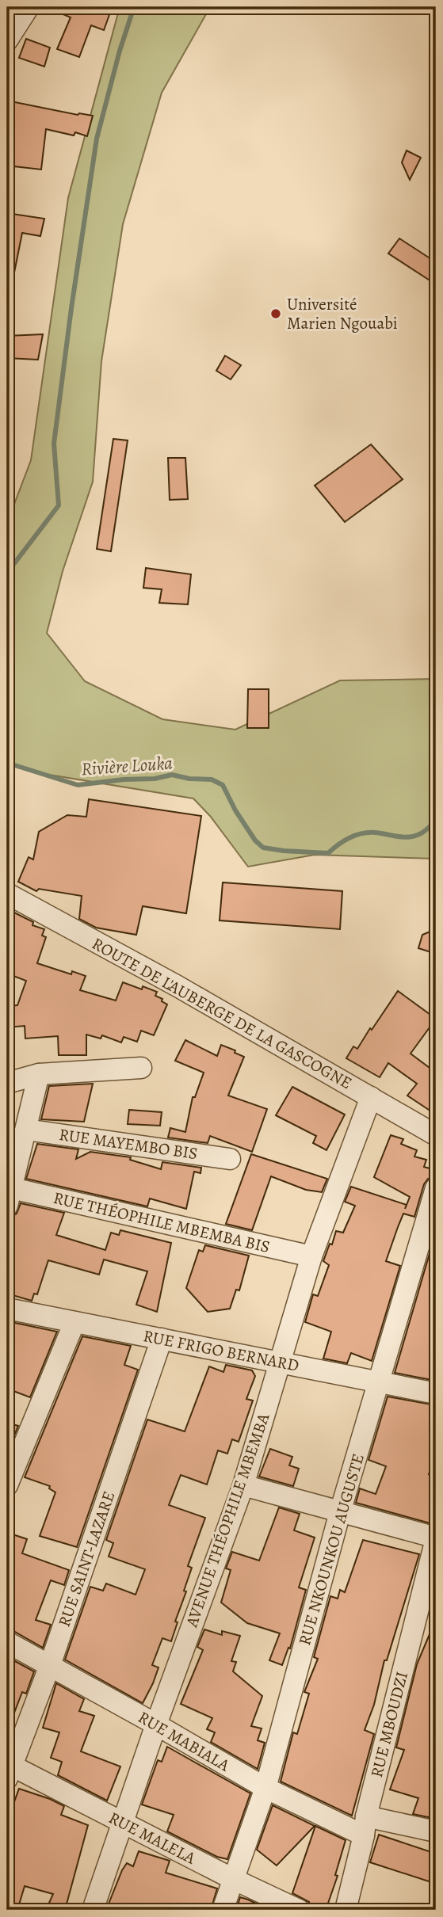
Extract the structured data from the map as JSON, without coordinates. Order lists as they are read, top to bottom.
{
  "streets": {
    "street": [
      "ROUTE DE L'AUBERGE DE LA GASCOGNE",
      "RUE MAYEMBO BIS",
      "RUE THÉOPHILE MBEMBA BIS",
      "RUE FRIGO BERNARD",
      "AVENUE THÉOPHILE MBEMBA",
      "RUE NKOUNKOU AUGUSTE",
      "RUE SAINT-LAZARE",
      "RUE MBOUDZI",
      "RUE MABIALA",
      "RUE MALELA"
    ]
  },
  "crossings": [
    ["ROUTE DE L'AUBERGE DE LA GASCOGNE", "AVENUE THÉOPHILE MBEMBA"],
    ["RUE THÉOPHILE MBEMBA BIS", "AVENUE THÉOPHILE MBEMBA"],
    ["RUE FRIGO BERNARD", "AVENUE THÉOPHILE MBEMBA"],
    ["RUE FRIGO BERNARD", "RUE NKOUNKOU AUGUSTE"],
    ["RUE FRIGO BERNARD", "RUE SAINT-LAZARE"],
    ["AVENUE THÉOPHILE MBEMBA", "RUE MABIALA"],
    ["AVENUE THÉOPHILE MBEMBA", "RUE MALELA"],
    ["RUE NKOUNKOU AUGUSTE", "RUE MABIALA"],
    ["RUE NKOUNKOU AUGUSTE", "RUE MALELA"],
    ["RUE SAINT-LAZARE", "RUE MABIALA"],
    ["RUE SAINT-LAZARE", "RUE MALELA"],
    ["RUE MBOUDZI", "RUE MABIALA"]
  ],
  "water": ["Rivière Louka"],
  "places": ["Université Marien Ngouabi"]
}
